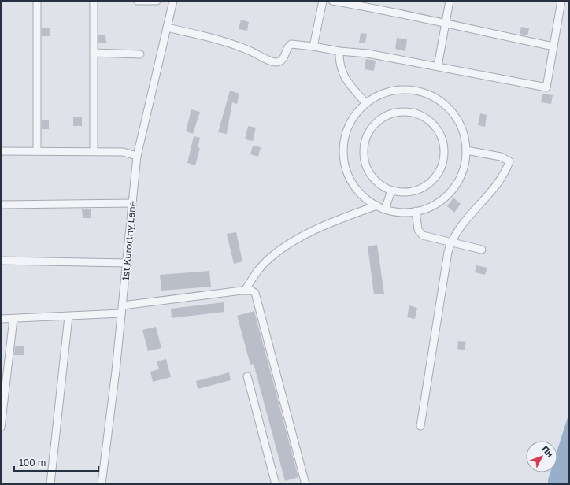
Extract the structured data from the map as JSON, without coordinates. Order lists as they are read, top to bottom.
{
  "streets": {
    "street": ["1st Kurortny Lane"]
  },
  "scale_bar": "100 m",
  "north": "top right"
}
